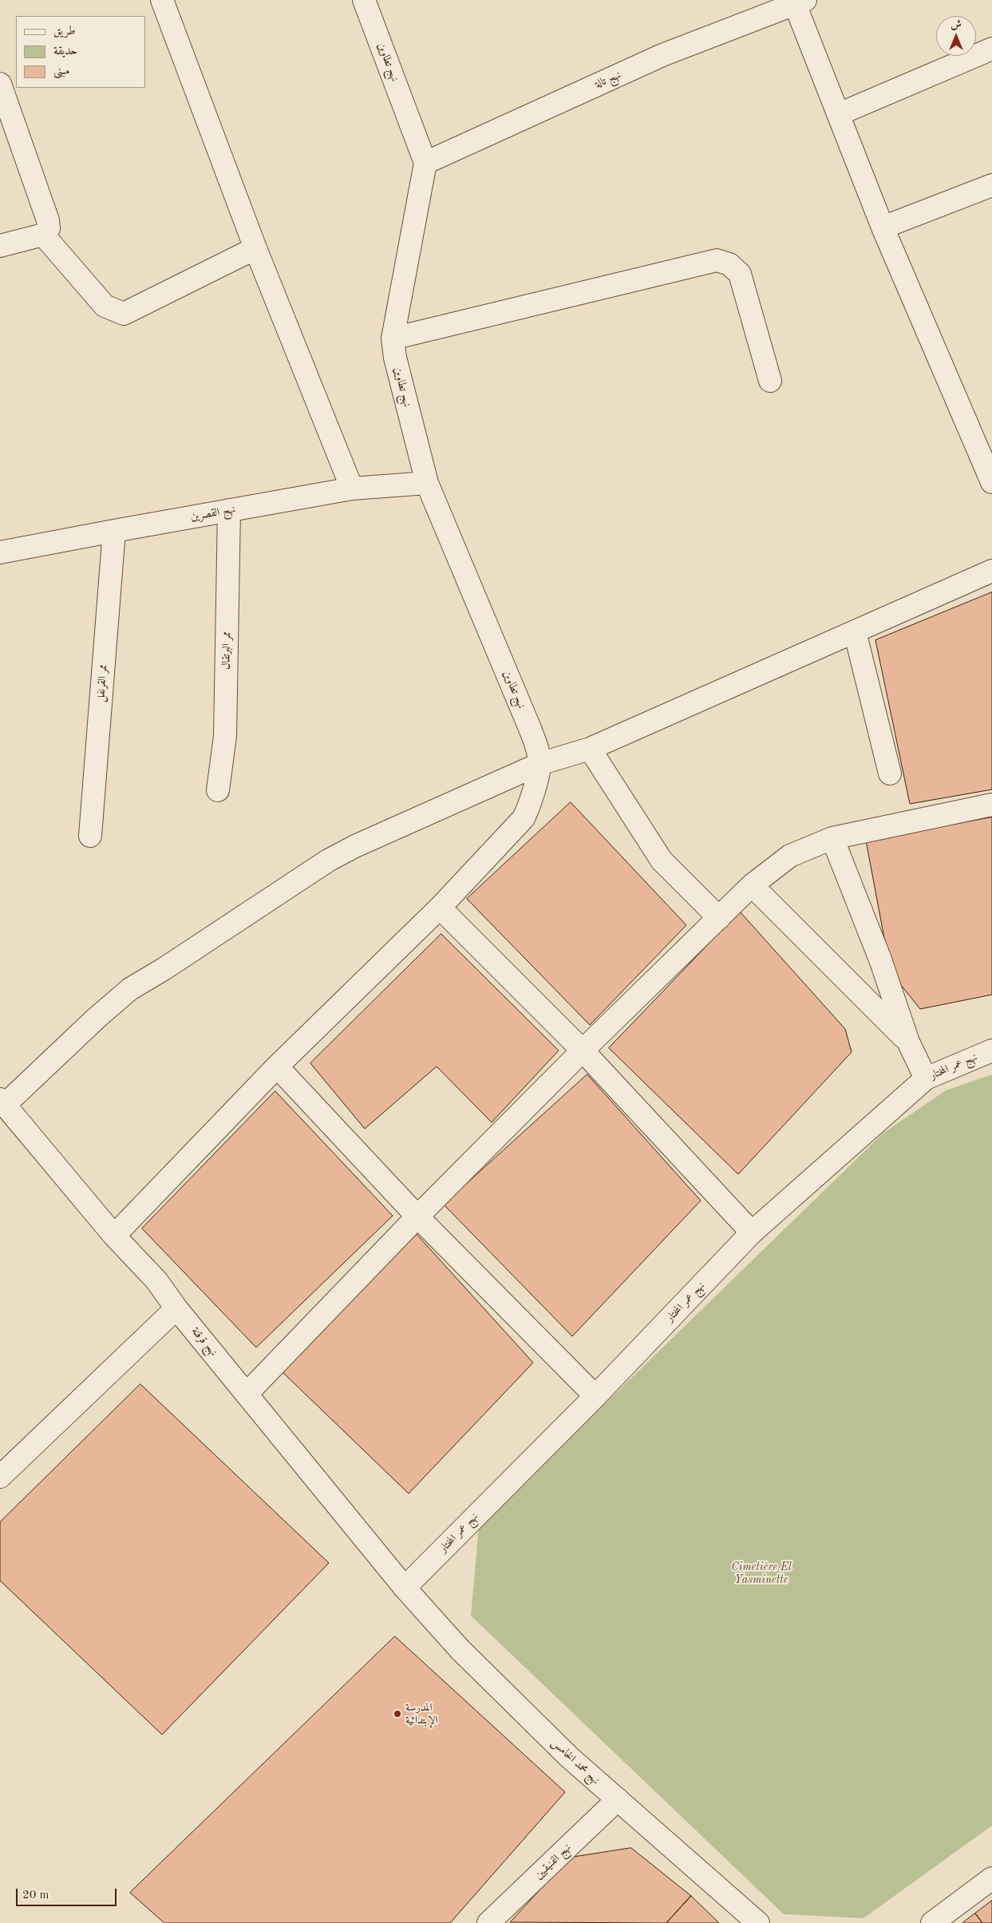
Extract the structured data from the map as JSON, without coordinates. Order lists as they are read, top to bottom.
{
  "streets": {
    "street": [
      "نهج تطاوين",
      "نهج تالة",
      "نهج القصرين",
      "ممر البرتقال",
      "ممر القرنفل",
      "نهج عمر المختار",
      "نهج قرقنة",
      "نهج محمد الخامس",
      "نهج الفنيقيين"
    ]
  },
  "crossings": [
    ["نهج تطاوين", "نهج تالة"],
    ["نهج تطاوين", "نهج القصرين"],
    ["نهج القصرين", "ممر البرتقال"],
    ["نهج القصرين", "ممر القرنفل"],
    ["نهج عمر المختار", "نهج قرقنة"],
    ["نهج عمر المختار", "نهج محمد الخامس"],
    ["نهج قرقنة", "نهج محمد الخامس"],
    ["نهج محمد الخامس", "نهج الفنيقيين"]
  ],
  "parks": ["Cimetière El Yasminette"],
  "places": ["المدرسة الإبتدائية"],
  "legend": ["طريق", "حديقة", "مبنى"],
  "scale_bar": "20 m",
  "north": "top"
}
